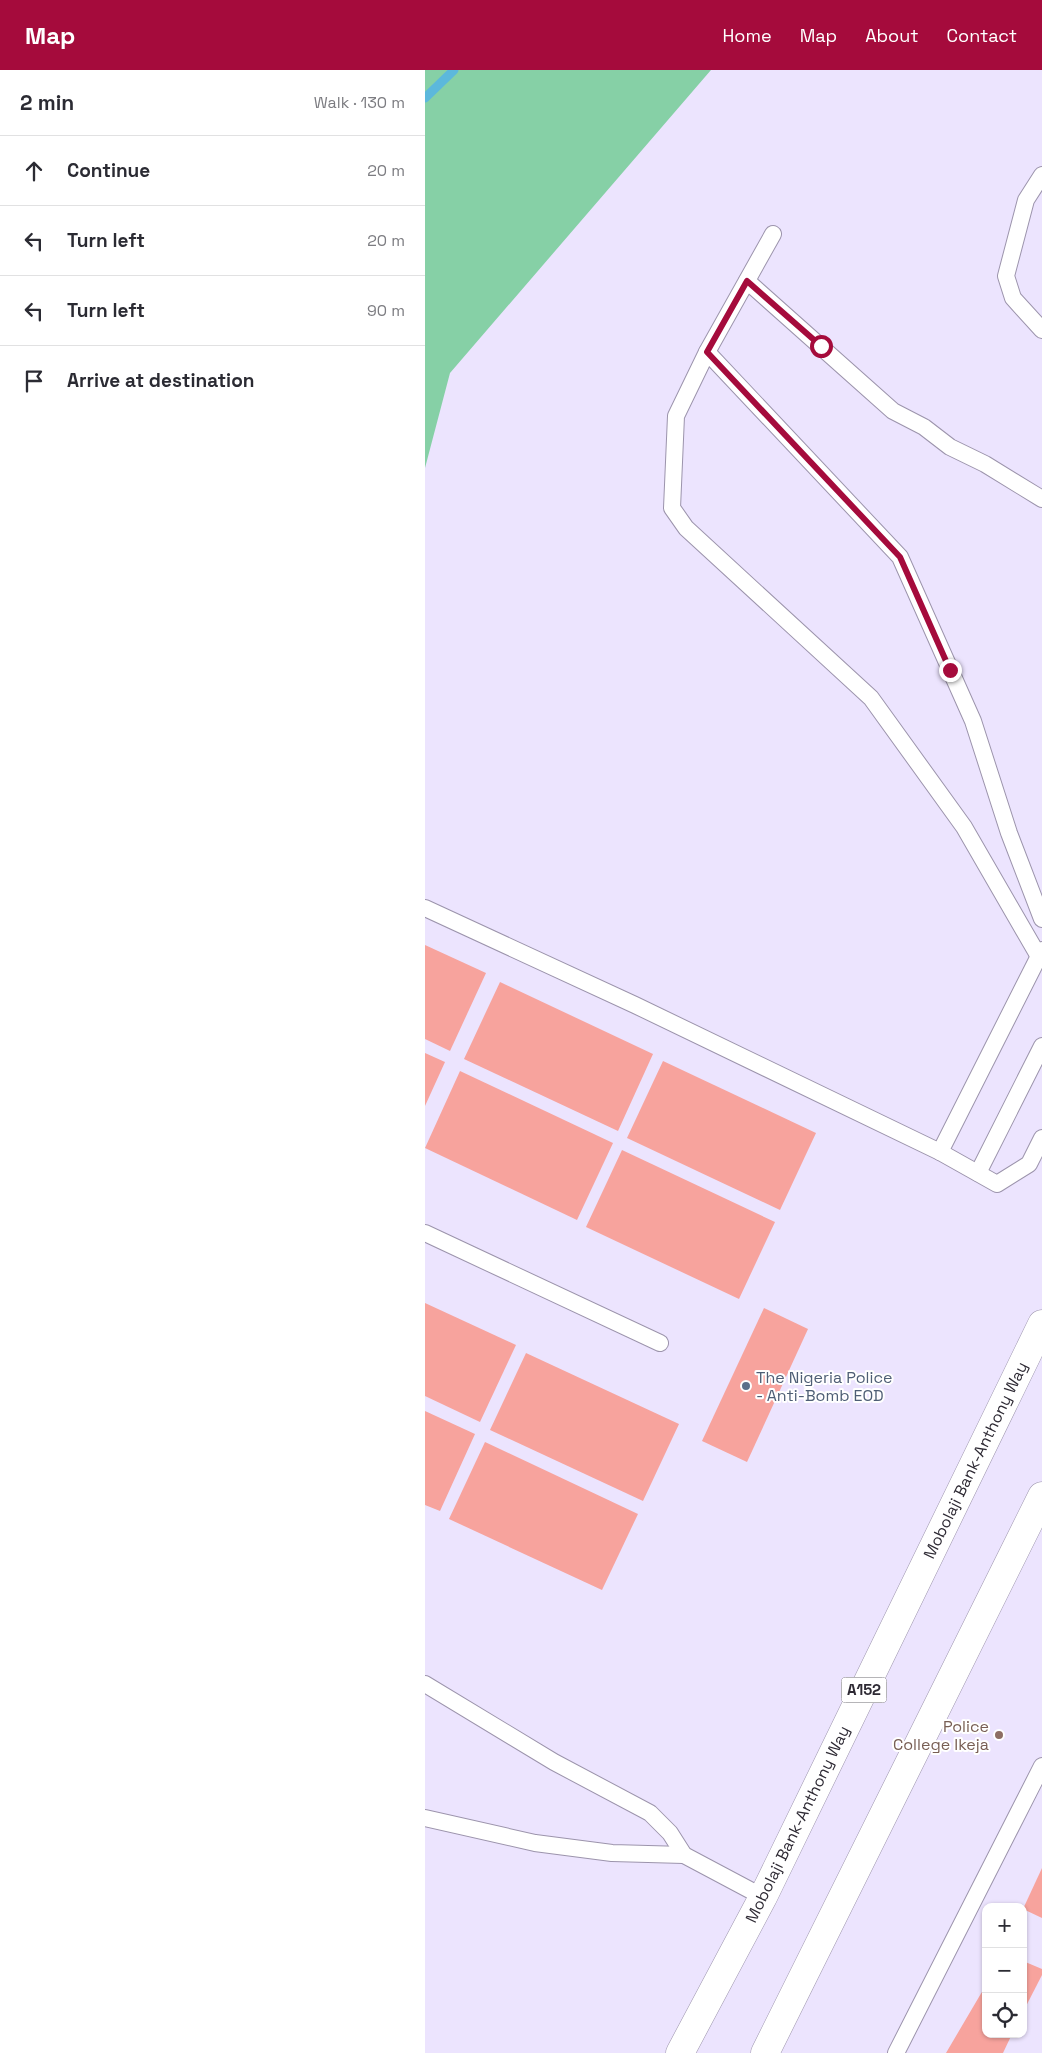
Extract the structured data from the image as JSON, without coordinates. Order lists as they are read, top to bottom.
{
  "streets": {
    "main road": ["Mobolaji Bank-Anthony Way", "A152"]
  },
  "places": ["The Nigeria Police - Anti-Bomb EOD", "Police College Ikeja"],
  "page": {
    "header": "Map",
    "nav": [
      "Home",
      "Map",
      "About",
      "Contact"
    ],
    "heading": ["2 min", "Walk · 130 m"],
    "list": [
      ["Continue", "20 m"],
      ["Turn left", "20 m"],
      ["Turn left", "90 m"],
      "Arrive at destination"
    ],
    "map_buttons": ["+", "−"]
  }
}
